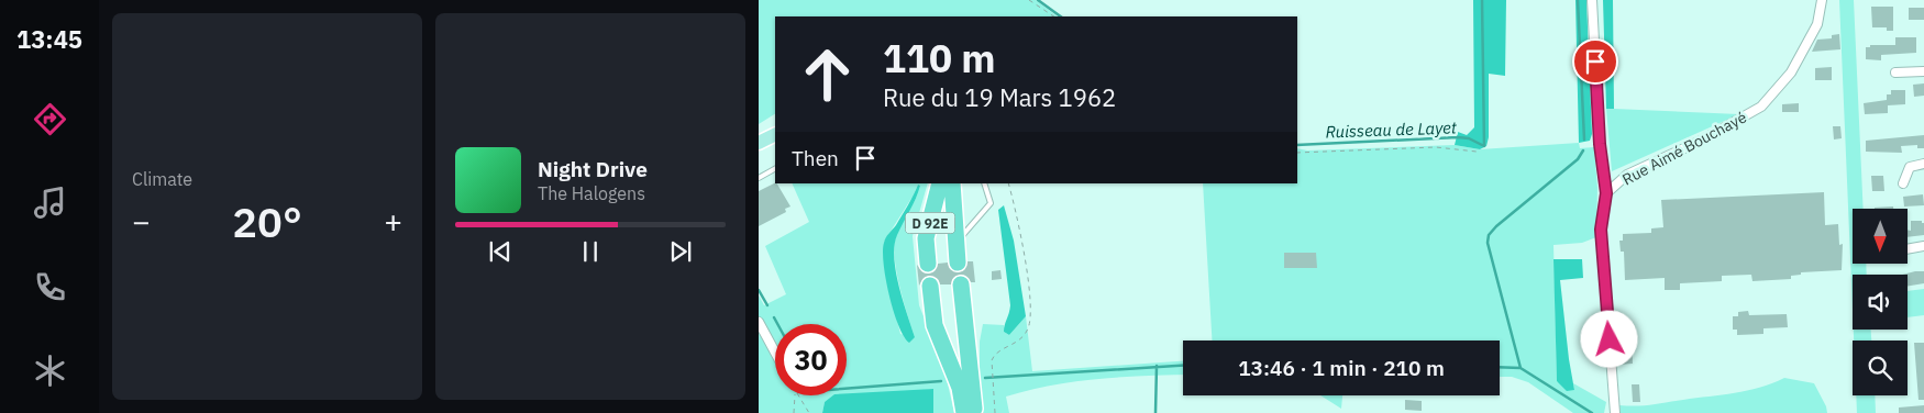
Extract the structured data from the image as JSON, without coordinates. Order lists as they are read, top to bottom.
{
  "streets": {
    "highway": ["D 92E"],
    "street": ["Rue Aimé Bouchayé"]
  },
  "water": ["Ruisseau de Layet"],
  "north": "bottom",
  "page": {
    "tabs": "13:45",
    "tile": "Climate",
    "turn": ["110 m", "Rue du 19 Mars 1962"],
    "then": "Then",
    "song": ["Night Drive", "The Halogens"],
    "heat": ["−", "20°", "+"],
    "limit": "30",
    "trip": "13:46 · 1 min · 210 m"
  }
}
